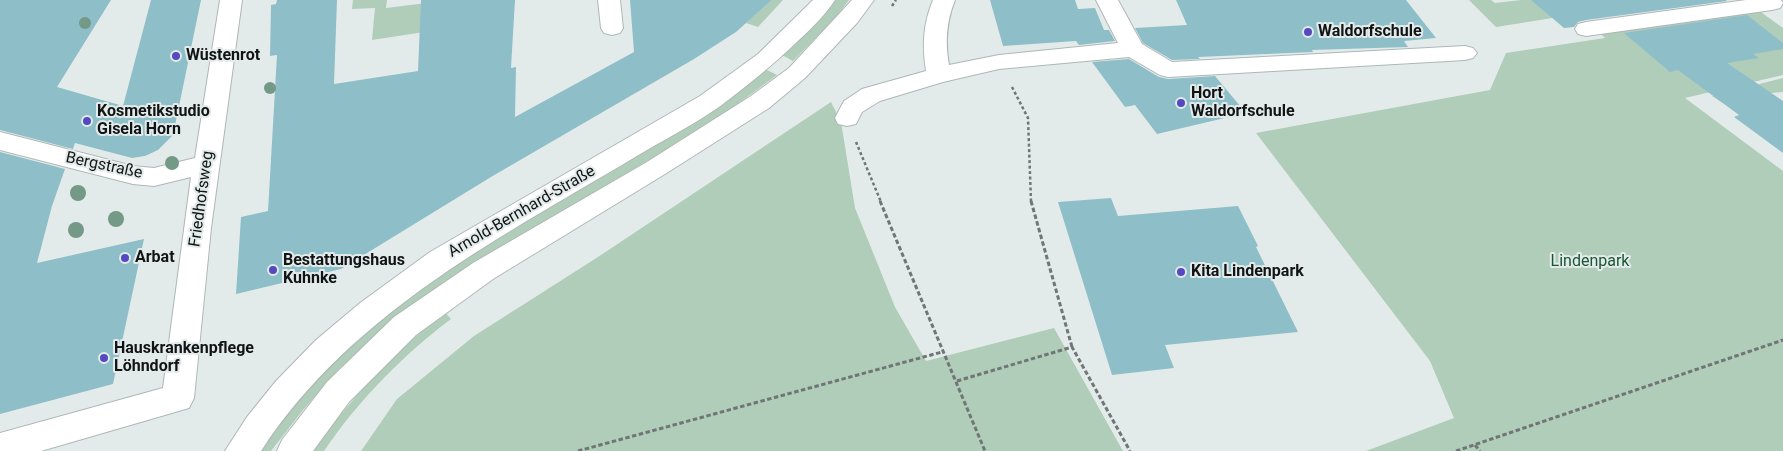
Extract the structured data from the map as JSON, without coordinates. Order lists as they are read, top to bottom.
{
  "streets": {
    "main road": ["Bergstraße", "Friedhofsweg", "Arnold-Bernhard-Straße"]
  },
  "crossings": [
    ["Bergstraße", "Friedhofsweg"]
  ],
  "parks": ["Lindenpark"],
  "places": [
    "Waldorfschule",
    "Wüstenrot",
    "Hort Waldorfschule",
    "Kosmetikstudio Gisela Horn",
    "Arbat",
    "Bestattungshaus Kuhnke",
    "Kita Lindenpark",
    "Hauskrankenpflege Löhndorf"
  ]
}
